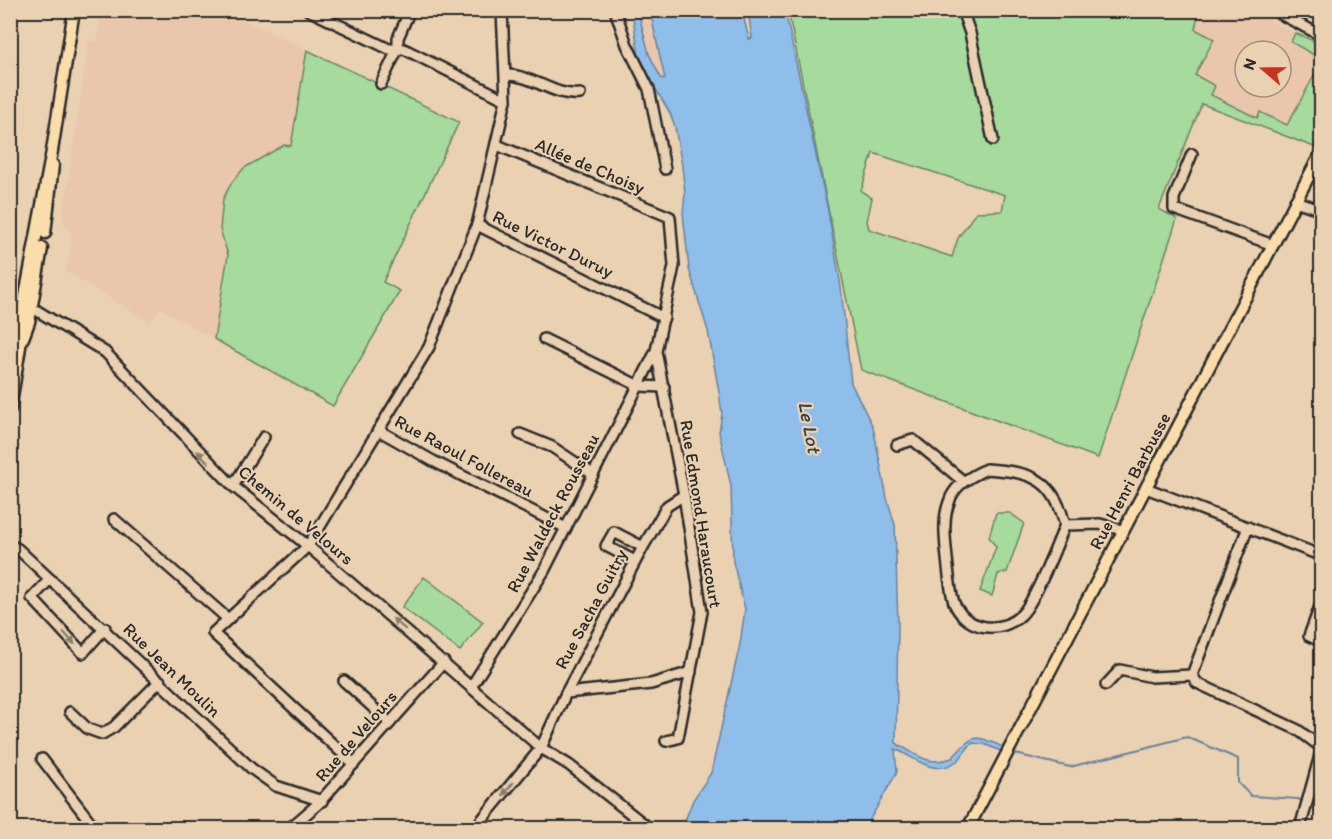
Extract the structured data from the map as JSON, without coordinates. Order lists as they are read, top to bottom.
{
  "streets": {
    "main road": ["Rue Henri Barbusse"],
    "street": [
      "Allée de Choisy",
      "Rue Victor Duruy",
      "Rue Raoul Follereau",
      "Rue Waldeck Rousseau",
      "Rue Edmond Haraucourt",
      "Chemin de Velours",
      "Rue Sacha Guitry",
      "Rue Jean Moulin",
      "Rue de Velours"
    ]
  },
  "crossings": [
    ["Allée de Choisy", "Rue Victor Duruy"],
    ["Allée de Choisy", "Rue Edmond Haraucourt"],
    ["Rue Victor Duruy", "Rue Edmond Haraucourt"],
    ["Rue Raoul Follereau", "Rue Waldeck Rousseau"],
    ["Rue Waldeck Rousseau", "Rue Edmond Haraucourt"],
    ["Rue Waldeck Rousseau", "Chemin de Velours"],
    ["Rue Edmond Haraucourt", "Rue Sacha Guitry"],
    ["Chemin de Velours", "Rue Sacha Guitry"],
    ["Chemin de Velours", "Rue de Velours"],
    ["Rue Jean Moulin", "Rue de Velours"]
  ],
  "one_way": ["Chemin de Velours"],
  "water": ["Le Lot"],
  "north": "left"
}
